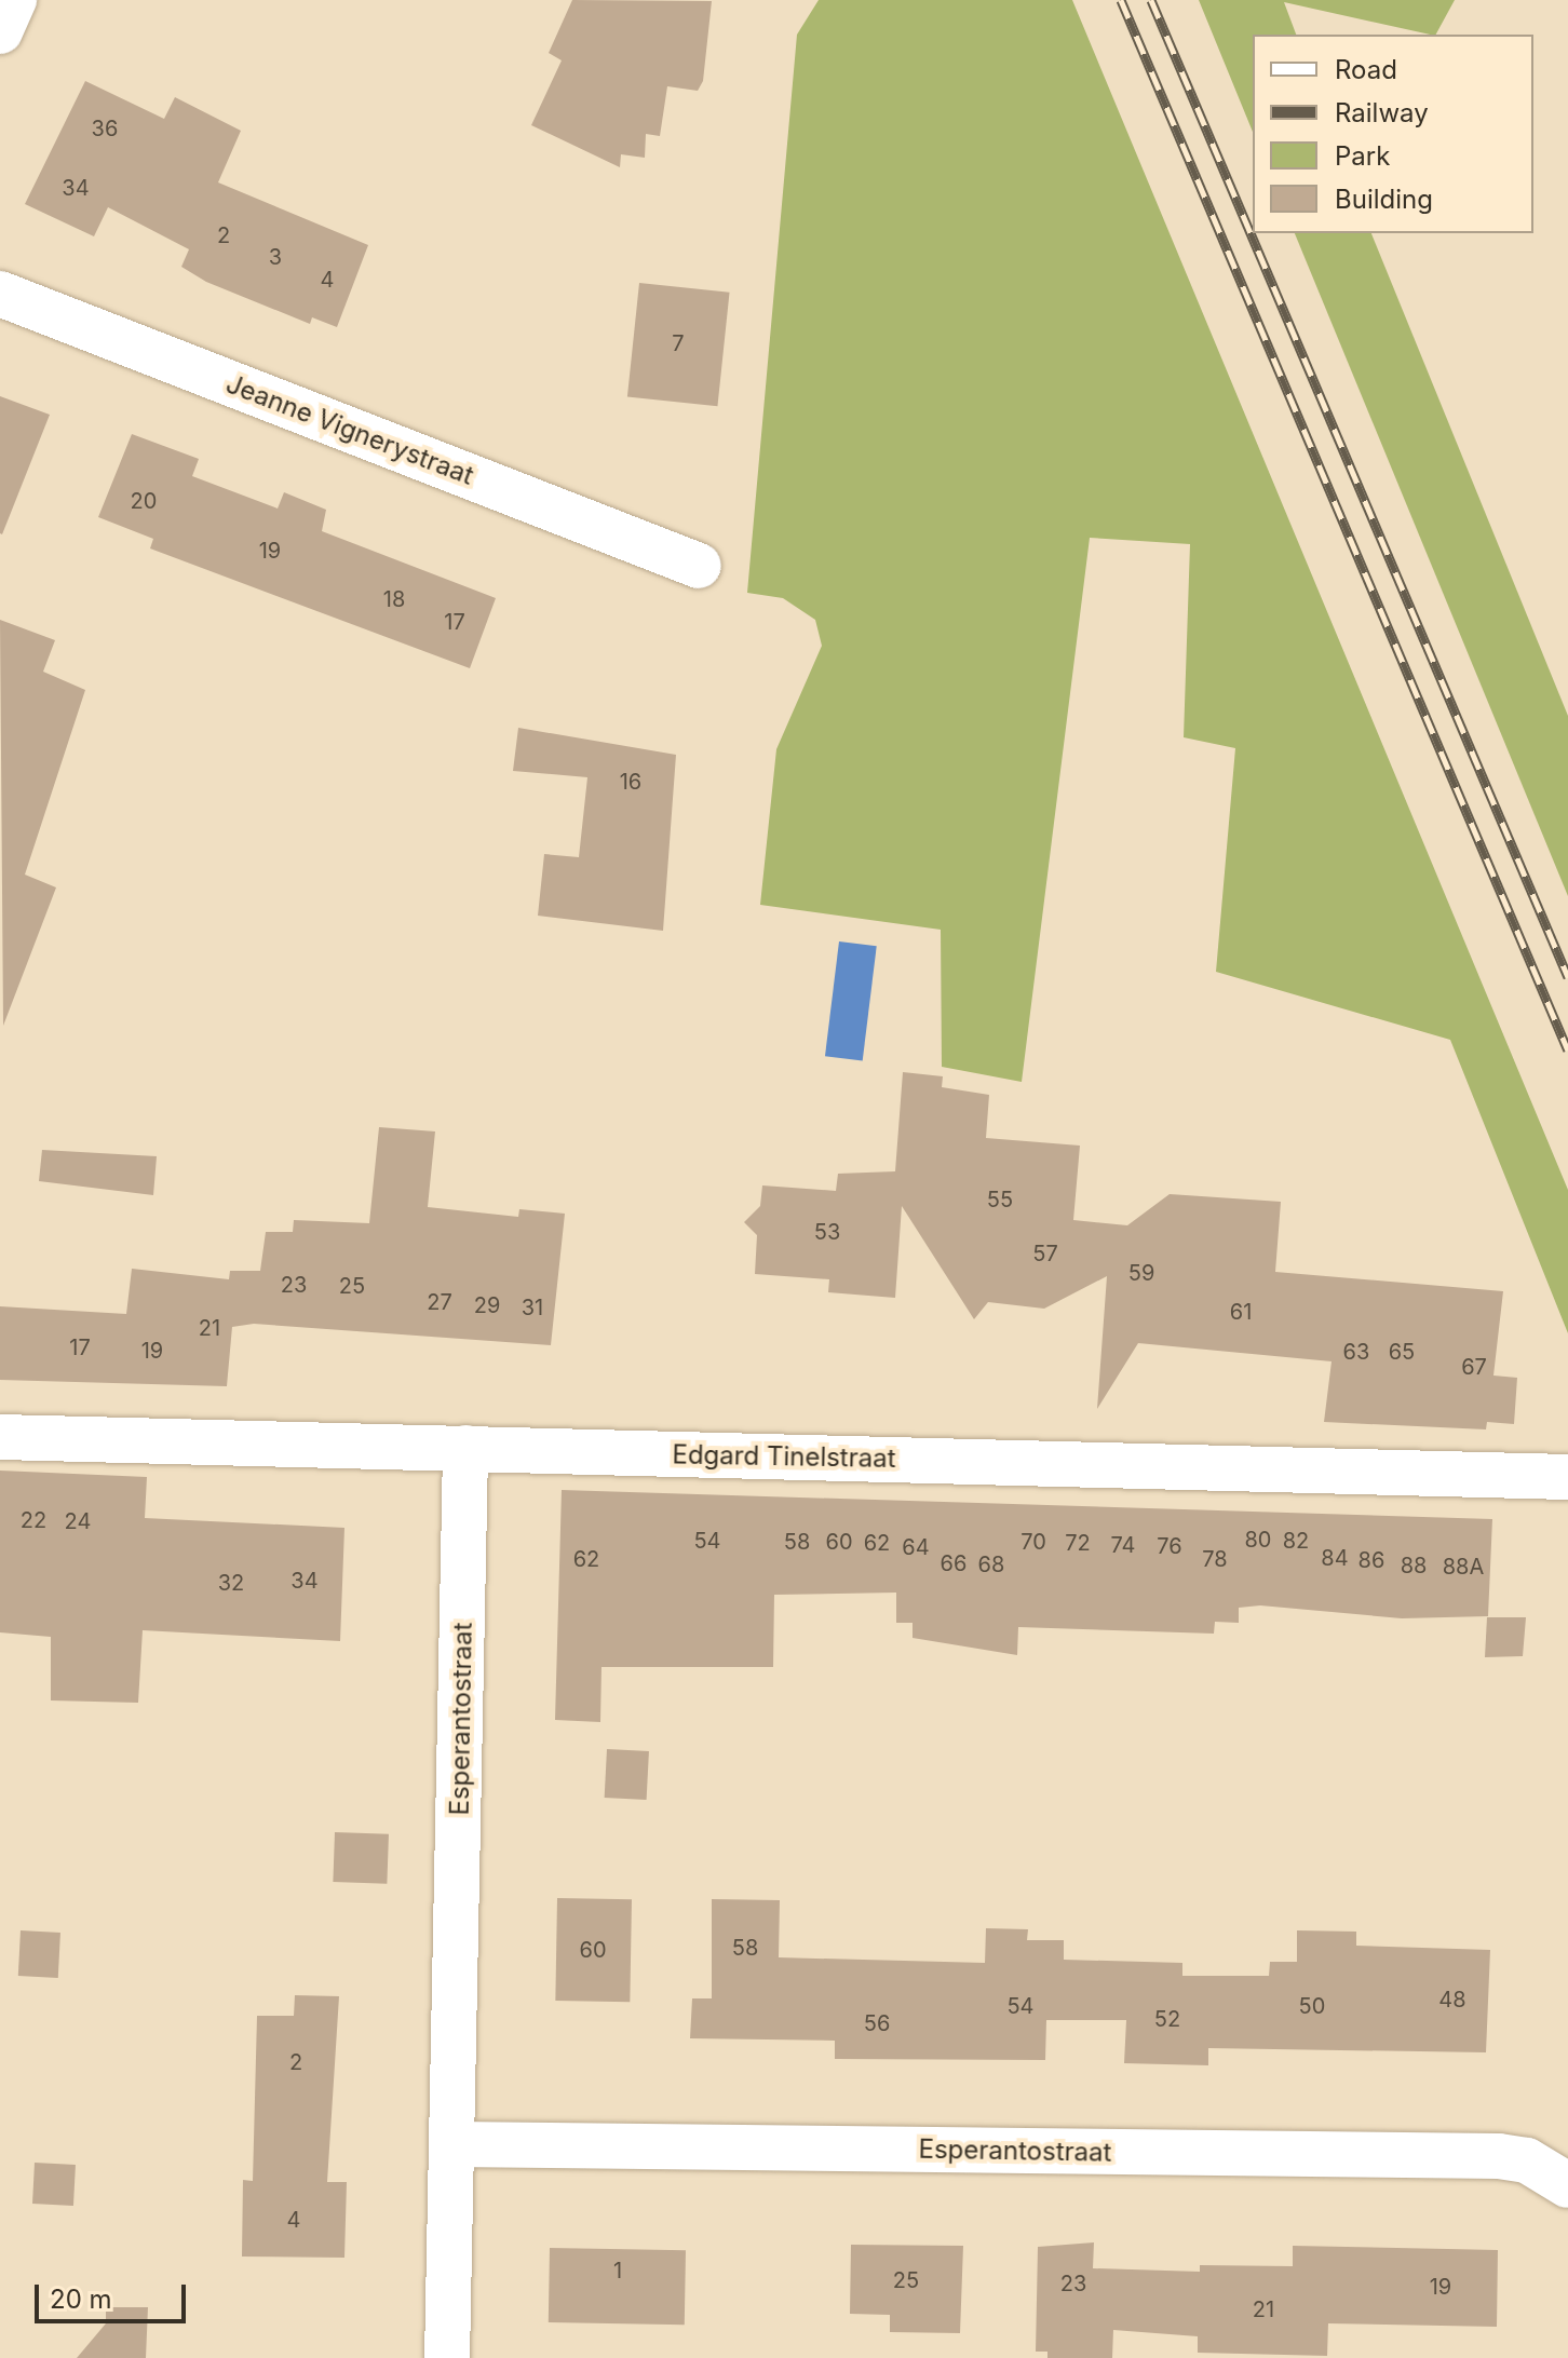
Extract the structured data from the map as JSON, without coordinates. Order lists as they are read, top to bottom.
{
  "streets": {
    "street": ["Jeanne Vignerystraat", "Edgard Tinelstraat", "Esperantostraat"]
  },
  "crossings": [
    ["Edgard Tinelstraat", "Esperantostraat"]
  ],
  "house_numbers": [
    "36",
    "34",
    "2",
    "3",
    "4",
    "7",
    "20",
    "19",
    "18",
    "17",
    "16",
    "55",
    "53",
    "57",
    "59",
    "23",
    "25",
    "27",
    "29",
    "31",
    "61",
    "21",
    "17",
    "19",
    "63",
    "65",
    "67",
    "22",
    "24",
    "80",
    "54",
    "82",
    "58",
    "60",
    "70",
    "62",
    "72",
    "74",
    "76",
    "64",
    "84",
    "62",
    "78",
    "86",
    "66",
    "68",
    "88",
    "88A",
    "34",
    "32",
    "58",
    "60",
    "48",
    "54",
    "50",
    "52",
    "56",
    "2",
    "4",
    "1",
    "25",
    "23",
    "19",
    "21"
  ],
  "legend": [
    "Road",
    "Railway",
    "Park",
    "Building"
  ],
  "scale_bar": "20 m"
}
